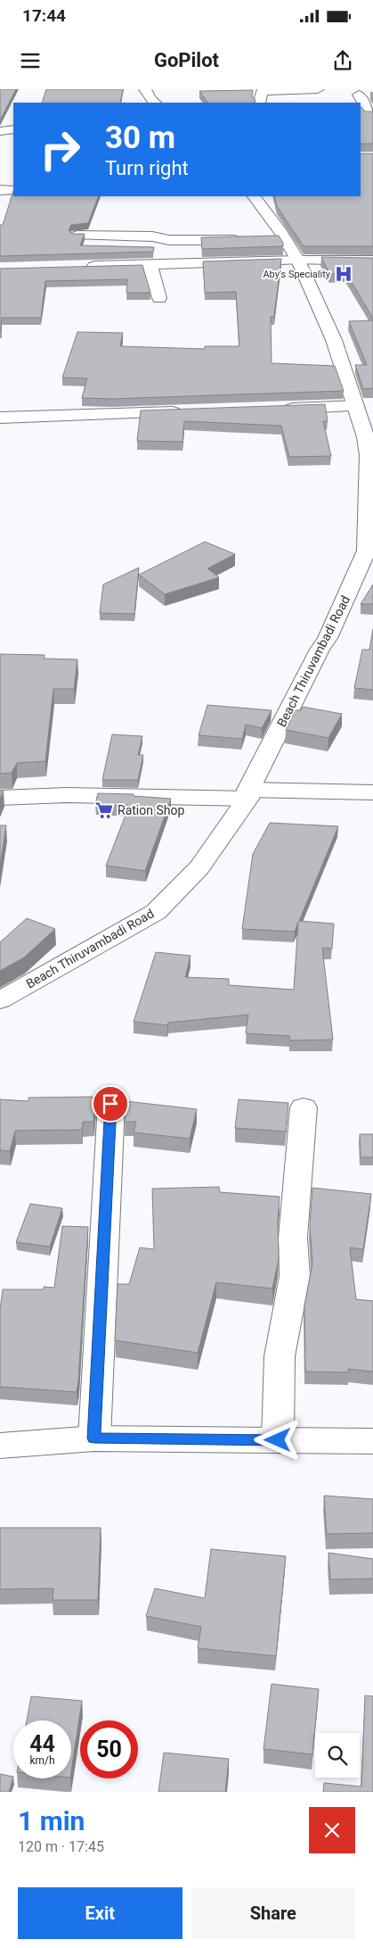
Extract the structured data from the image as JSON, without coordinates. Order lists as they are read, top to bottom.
{
  "streets": {
    "street": ["Beach Thiruvambadi Road"]
  },
  "places": {
    "hospital": ["Aby's Speciality"],
    "supermarket": ["Ration Shop"]
  },
  "page": {
    "status": "17:44",
    "header": "GoPilot",
    "turn": ["30 m", "Turn right"],
    "speed": "44 km/h",
    "limit": "50",
    "heading": ["1 min", "120 m · 17:45"],
    "buttons": ["Exit", "Share"]
  }
}
